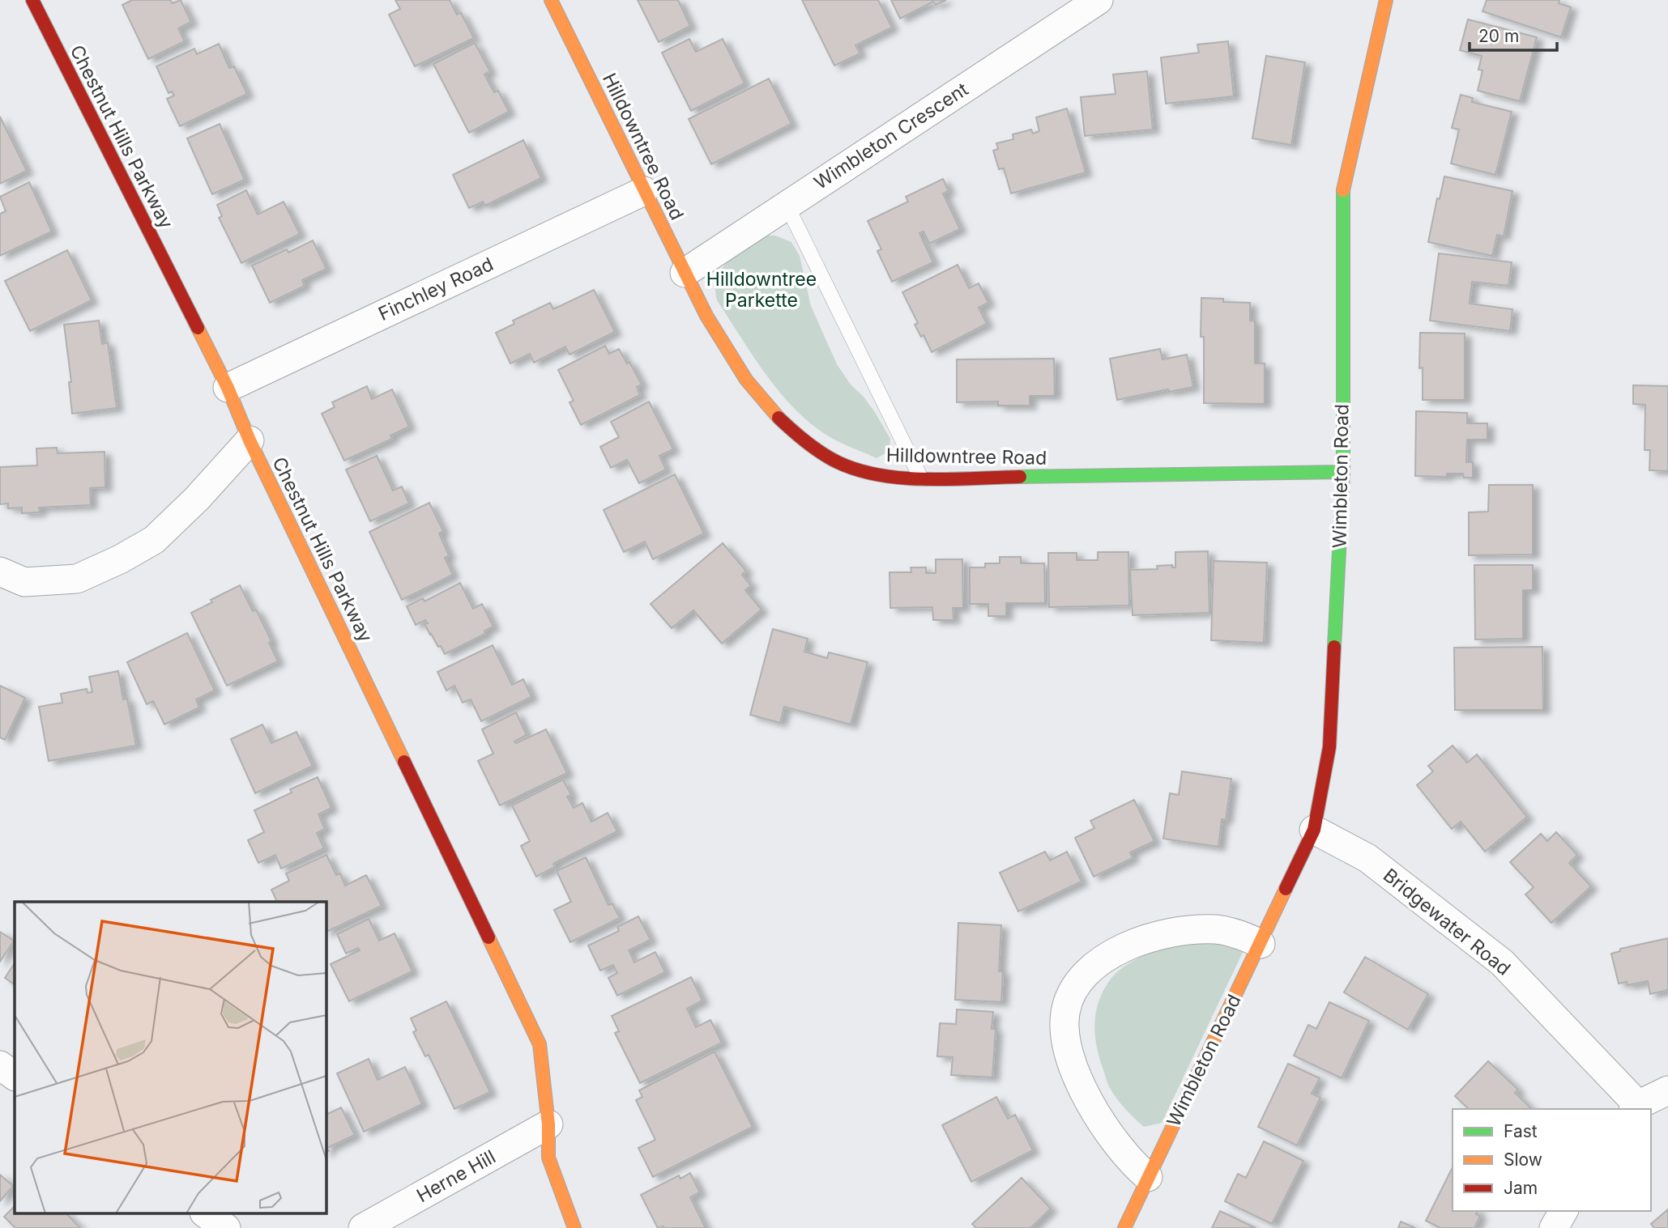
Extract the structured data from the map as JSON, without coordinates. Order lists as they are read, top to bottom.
{
  "streets": {
    "street": [
      "Wimbleton Crescent",
      "Chestnut Hills Parkway",
      "Hilldowntree Road",
      "Finchley Road",
      "Wimbleton Road",
      "Bridgewater Road",
      "Herne Hill"
    ]
  },
  "crossings": [
    ["Wimbleton Crescent", "Hilldowntree Road"],
    ["Chestnut Hills Parkway", "Finchley Road"],
    ["Chestnut Hills Parkway", "Herne Hill"],
    ["Hilldowntree Road", "Finchley Road"],
    ["Hilldowntree Road", "Wimbleton Road"],
    ["Wimbleton Road", "Bridgewater Road"]
  ],
  "parks": ["Hilldowntree Parkette"],
  "legend": ["Fast", "Slow", "Jam"],
  "scale_bar": "20 m"
}
